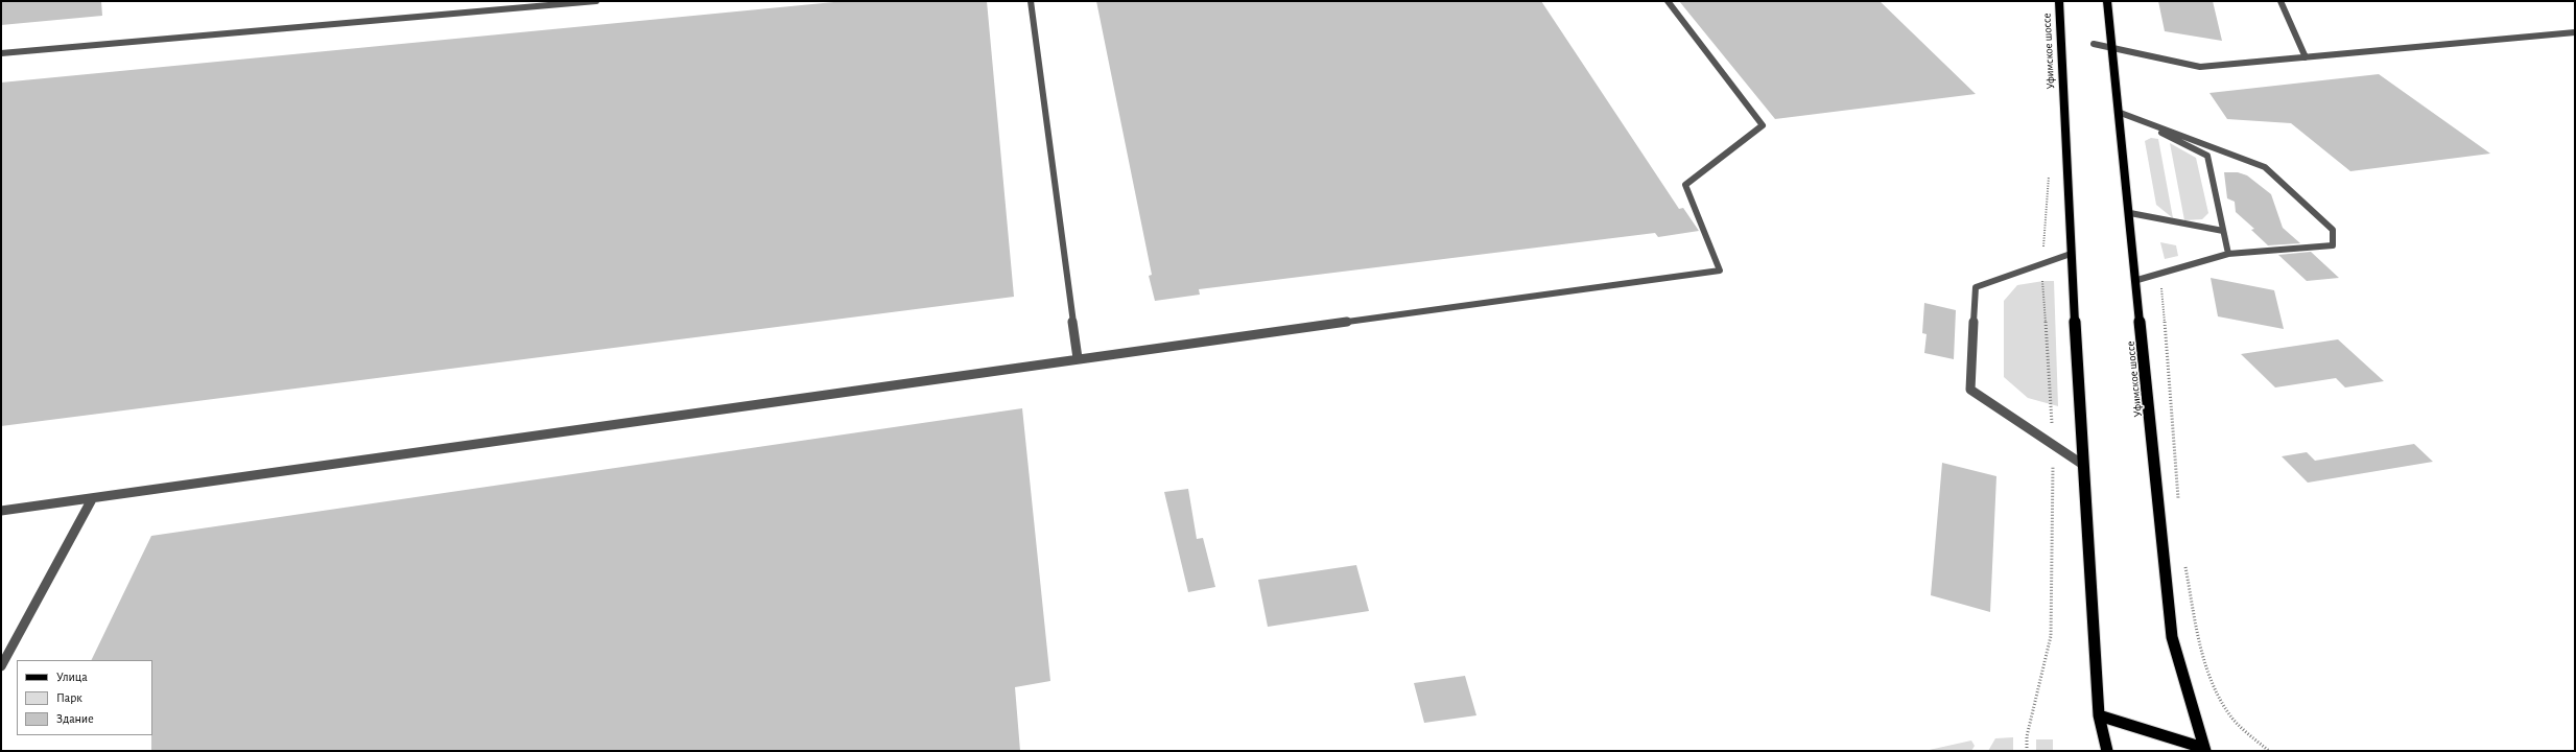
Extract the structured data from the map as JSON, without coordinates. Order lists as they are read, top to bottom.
{
  "streets": {
    "main road": ["Уфимское шоссе"]
  },
  "legend": ["Улица", "Парк", "Здание"]
}
